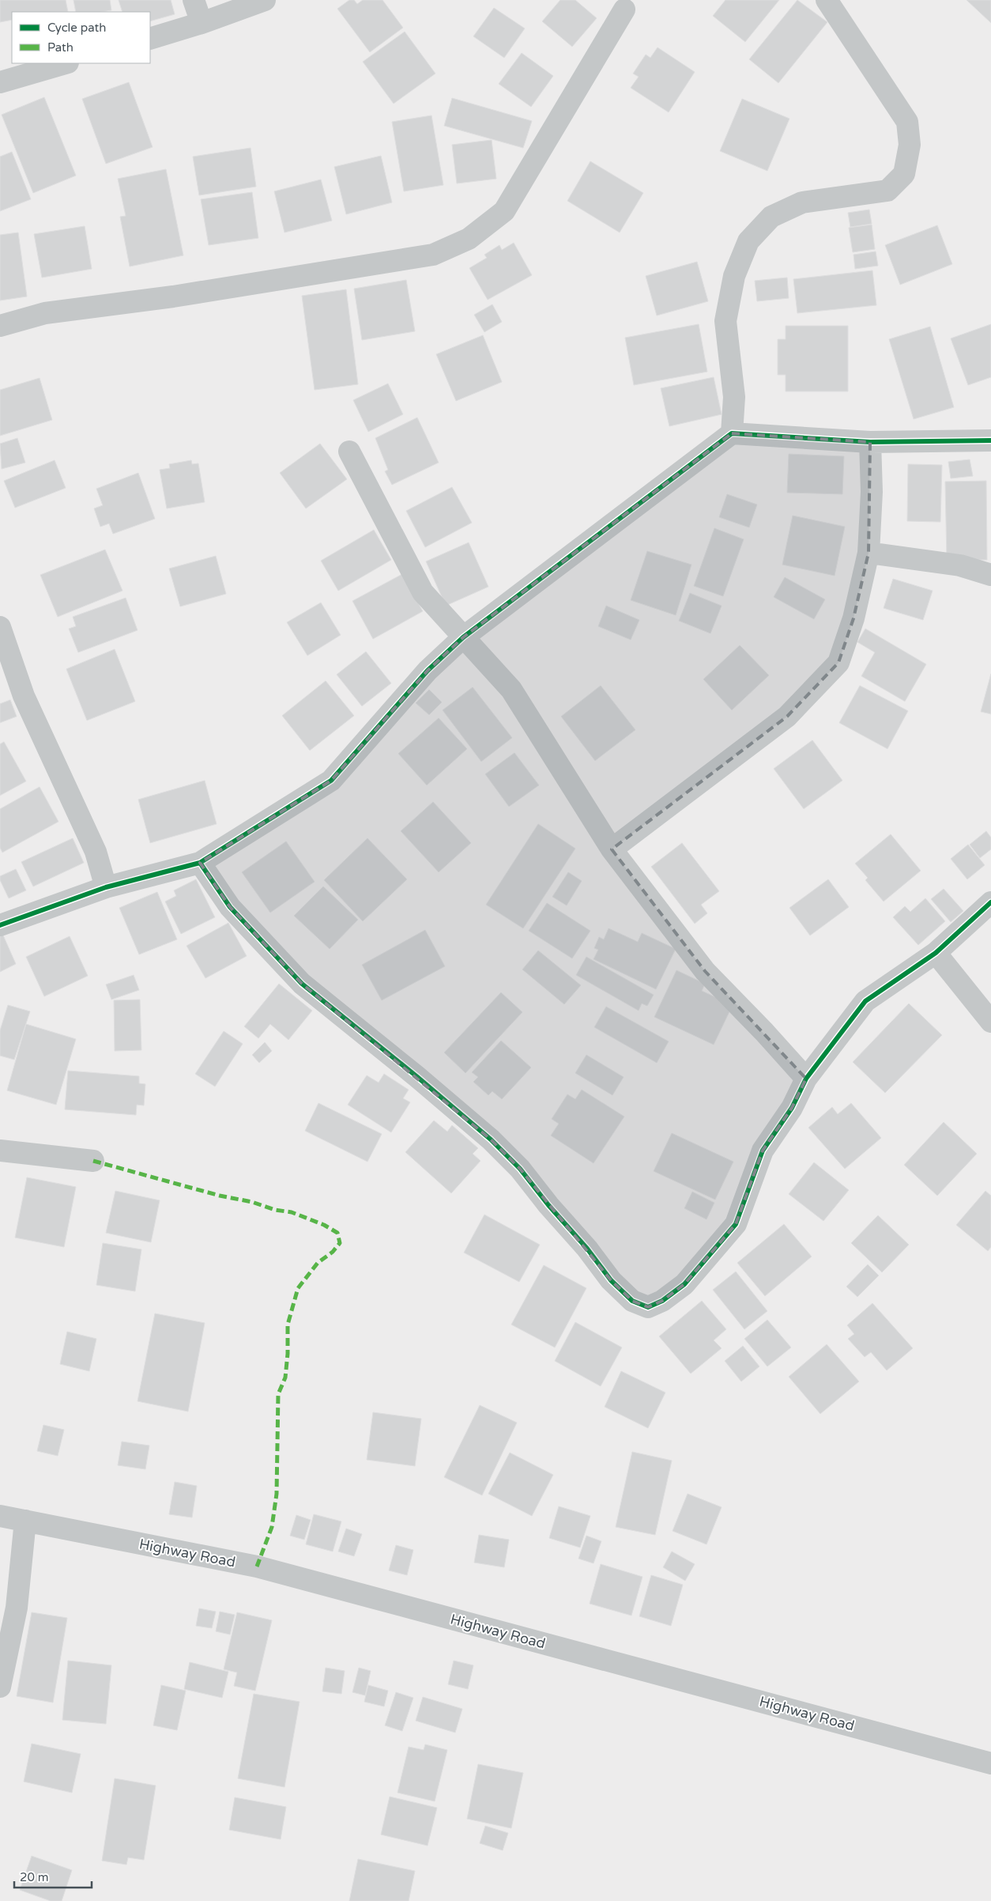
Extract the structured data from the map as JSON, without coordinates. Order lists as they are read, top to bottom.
{
  "streets": {
    "street": ["Highway Road"]
  },
  "legend": ["Cycle path", "Path"],
  "scale_bar": "20 m"
}
